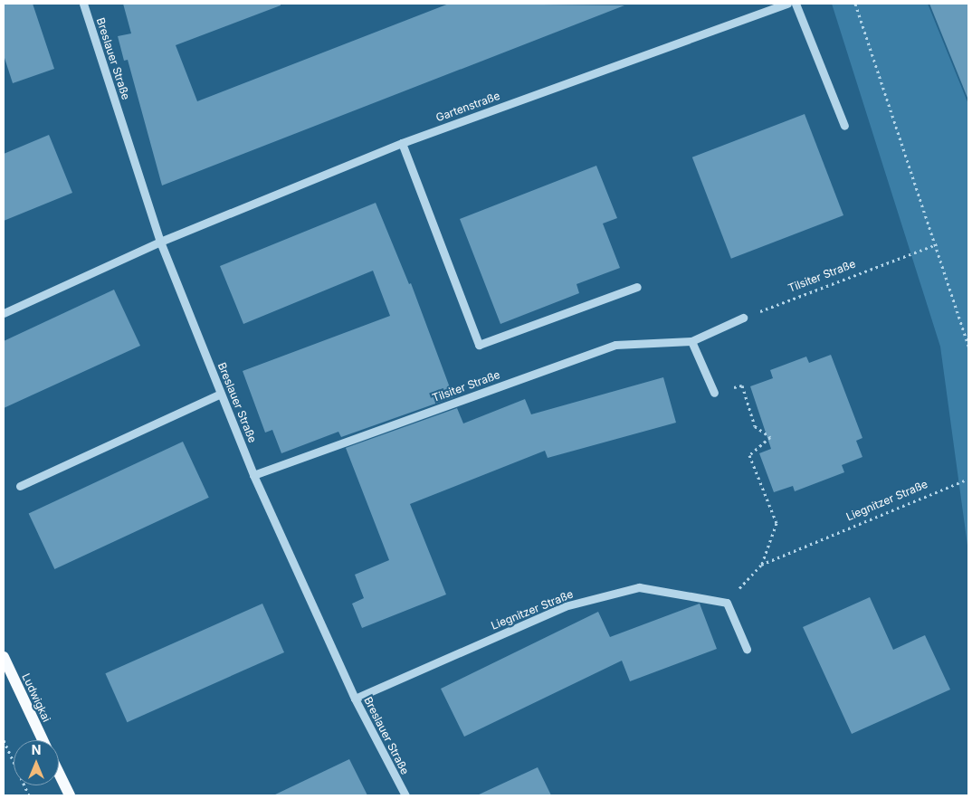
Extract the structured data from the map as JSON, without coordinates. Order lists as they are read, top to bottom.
{
  "streets": {
    "main road": ["Ludwigkai"],
    "street": [
      "Breslauer Straße",
      "Gartenstraße",
      "Tilsiter Straße",
      "Liegnitzer Straße"
    ]
  },
  "crossings": [
    ["Breslauer Straße", "Gartenstraße"],
    ["Breslauer Straße", "Tilsiter Straße"],
    ["Breslauer Straße", "Liegnitzer Straße"]
  ],
  "north": "top"
}
